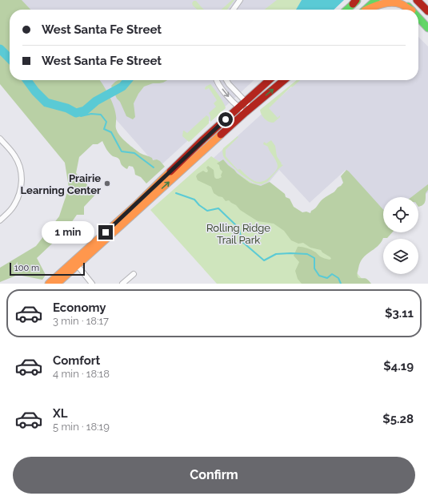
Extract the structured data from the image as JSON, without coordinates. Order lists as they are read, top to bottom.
{
  "parks": ["Rolling Ridge Trail Park"],
  "places": ["Prairie Learning Center"],
  "scale_bar": "100 m",
  "page": {
    "banner": ["West Santa Fe Street", "West Santa Fe Street"],
    "bubble": "1 min",
    "scale": "100 m",
    "list": [
      {
        "name": "Economy",
        "note": "3 min · 18:17",
        "value": "$3.11"
      },
      {
        "name": "Comfort",
        "note": "4 min · 18:18",
        "value": "$4.19"
      },
      {
        "name": "XL",
        "note": "5 min · 18:19",
        "value": "$5.28"
      }
    ],
    "buttons": "Confirm"
  }
}
